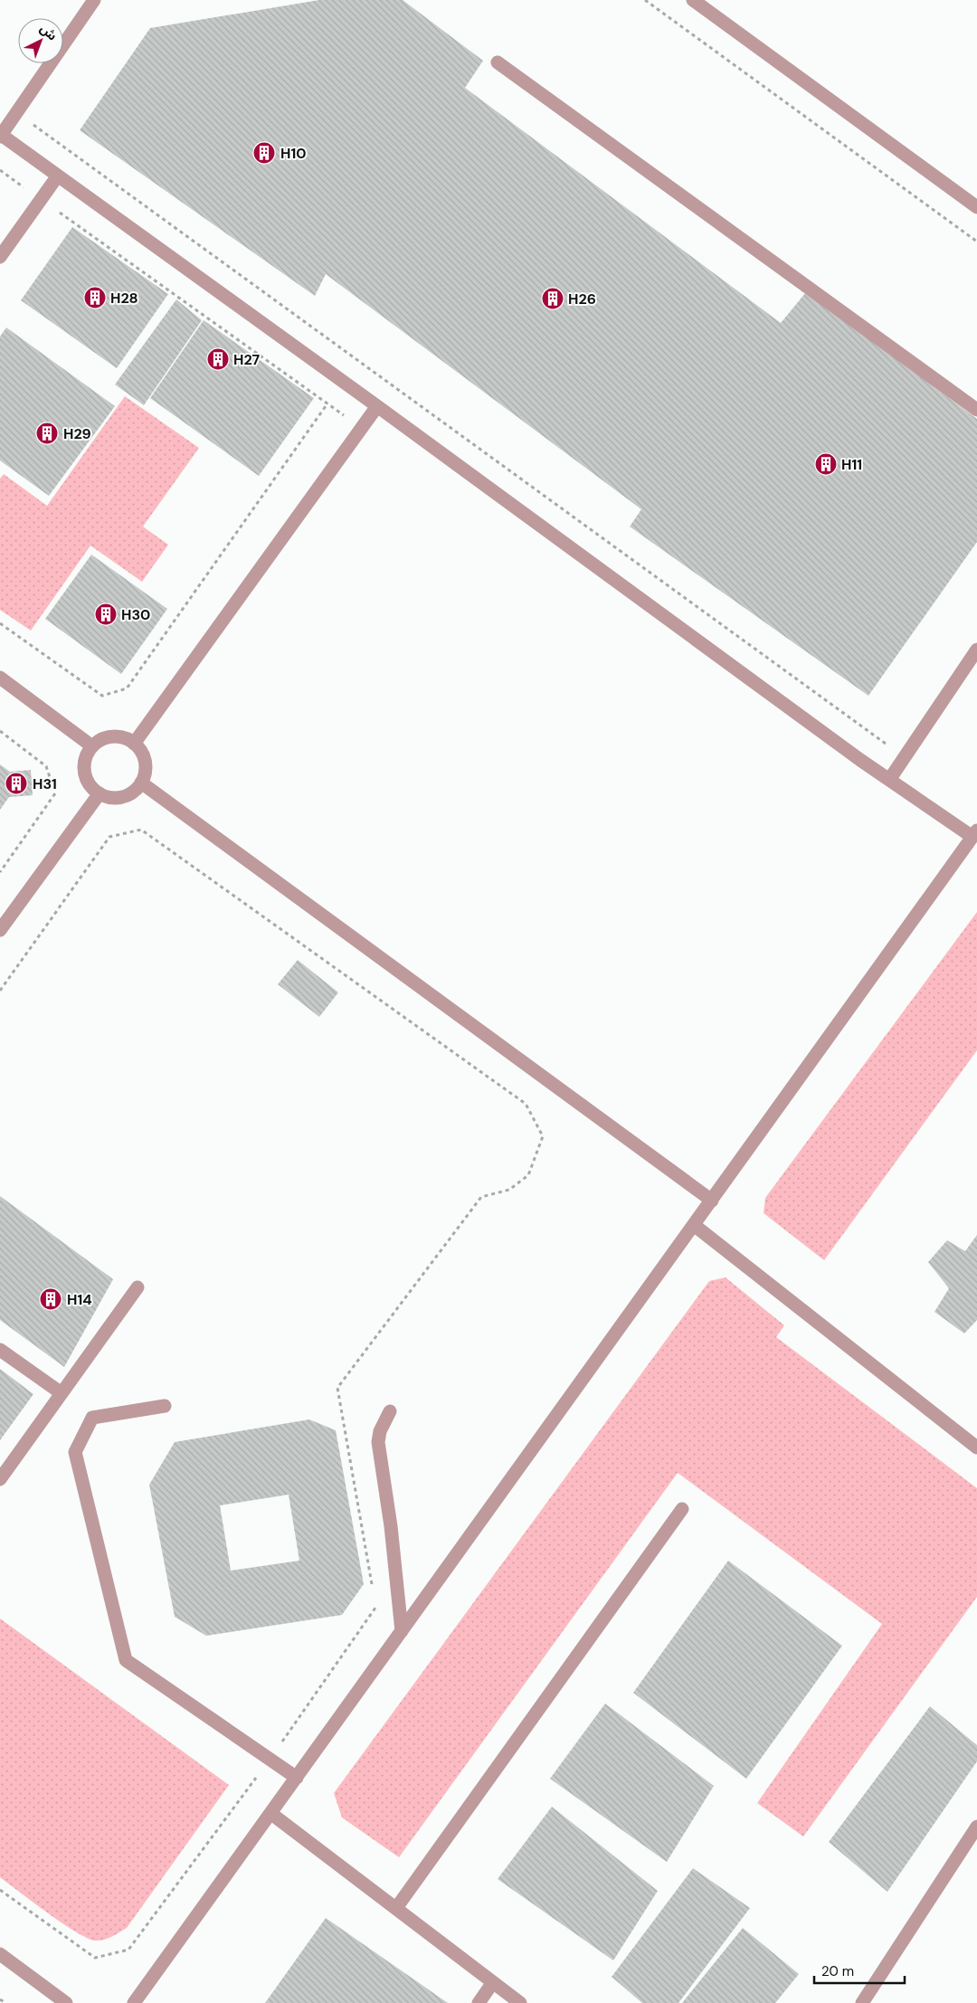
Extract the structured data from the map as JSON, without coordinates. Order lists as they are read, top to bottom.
{
  "places": {
    "building": [
      "H10",
      "H28",
      "H26",
      "H27",
      "H29",
      "H11",
      "H30",
      "H31",
      "H14"
    ]
  },
  "scale_bar": "20 m",
  "north": "top right"
}
